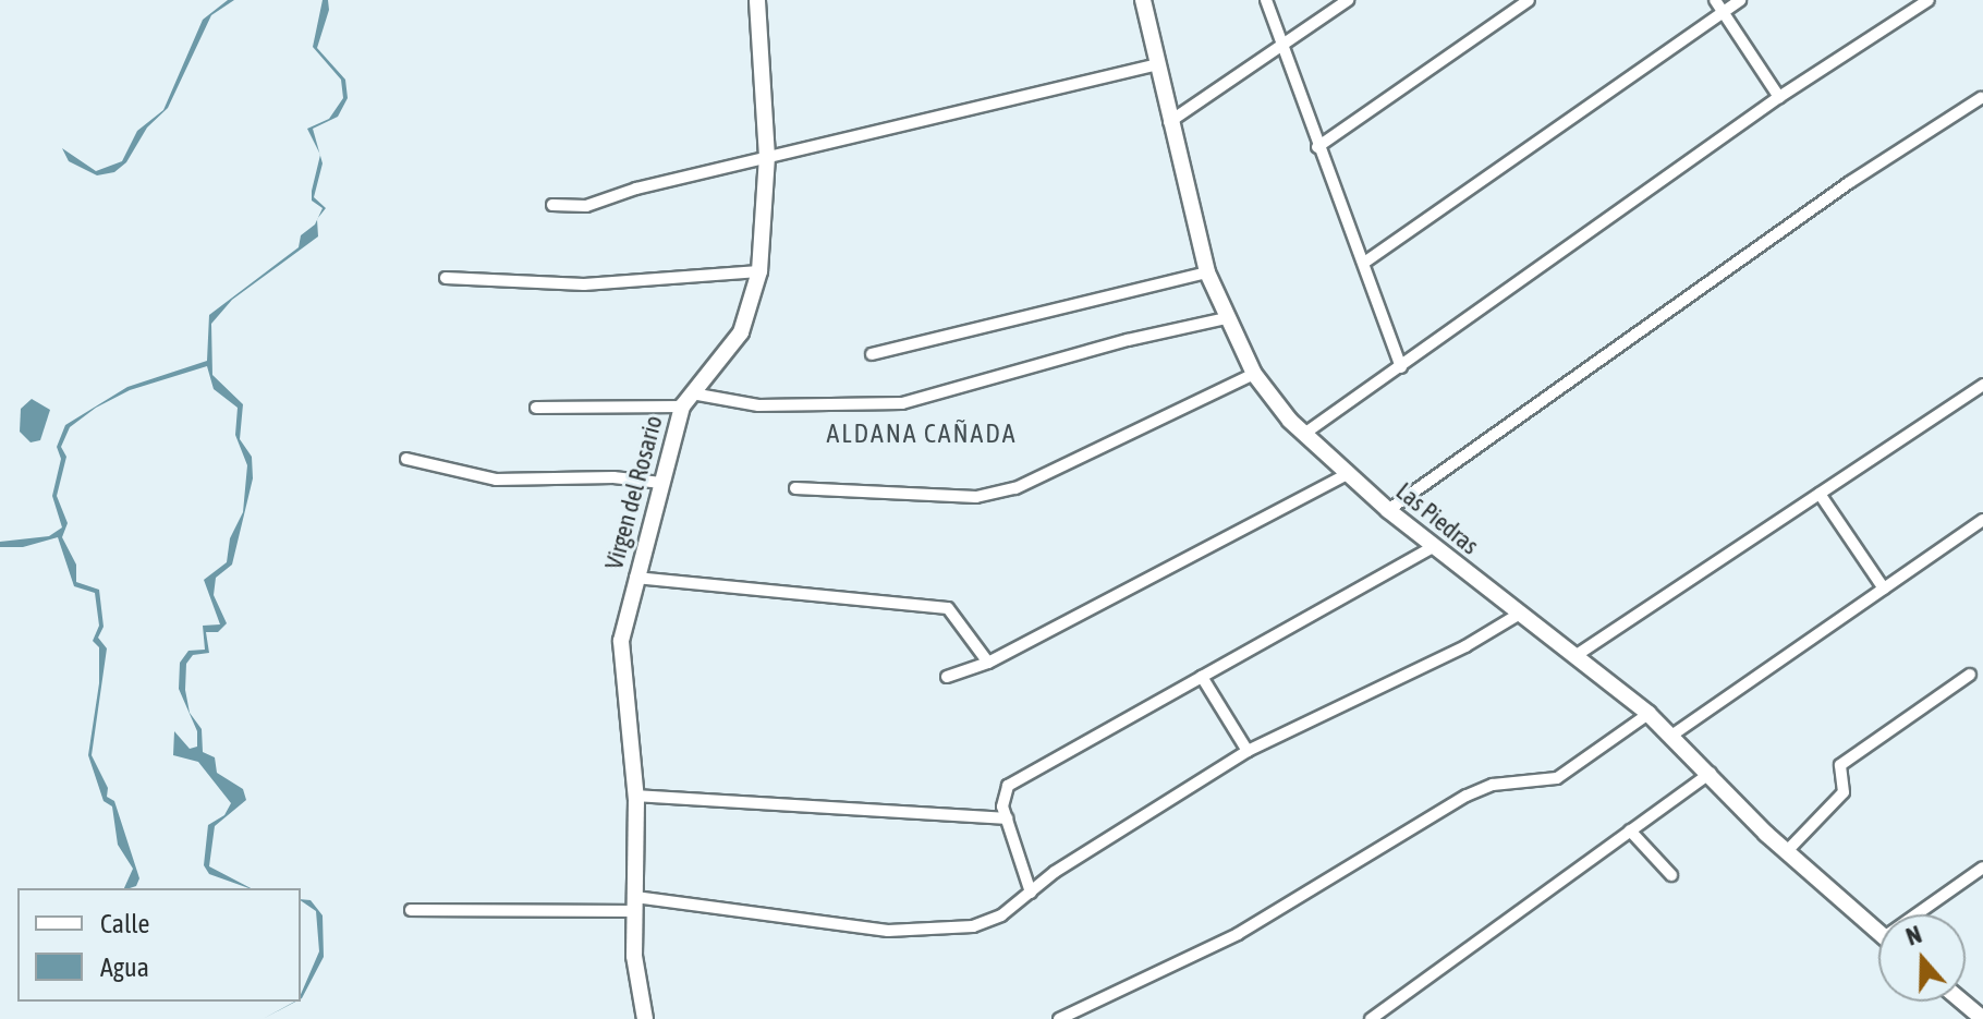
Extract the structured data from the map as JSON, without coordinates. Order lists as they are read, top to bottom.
{
  "streets": {
    "street": ["Virgen del Rosario", "Las Piedras"]
  },
  "districts": ["ALDANA CAÑADA"],
  "legend": ["Calle", "Agua"],
  "north": "top"
}
